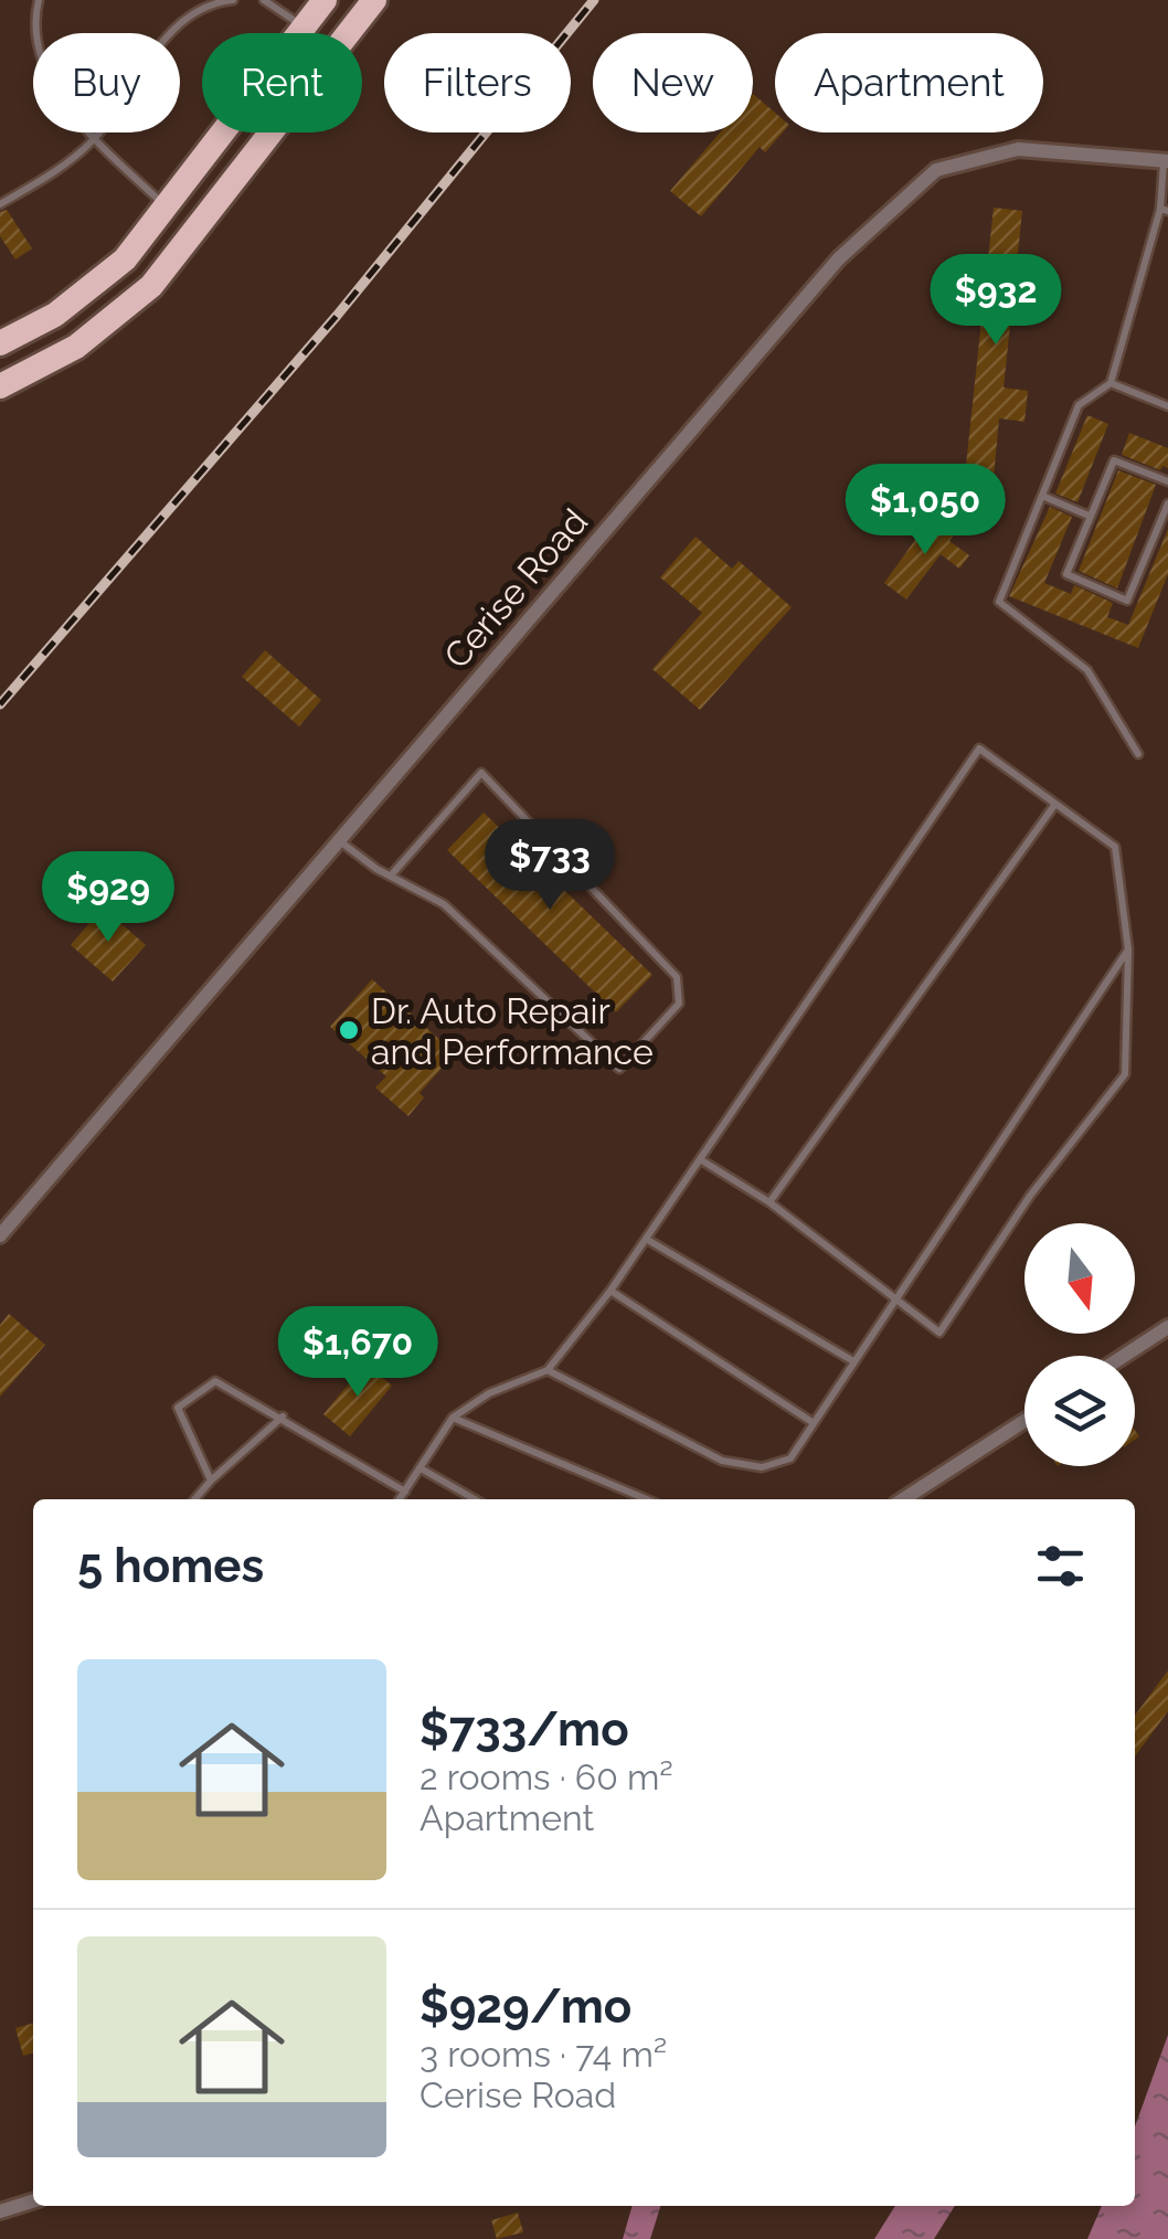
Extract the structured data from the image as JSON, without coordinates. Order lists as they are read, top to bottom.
{
  "streets": {
    "street": ["Cerise Road"]
  },
  "places": ["Dr. Auto Repair and Performance"],
  "north": "bottom",
  "page": {
    "chip": [
      "Buy",
      "Rent",
      "Filters",
      "New",
      "Apartment"
    ],
    "price": [
      "$932",
      "$1,050",
      "$733",
      "$929",
      "$1,670"
    ],
    "heading": "5 homes",
    "list": [
      {
        "name": "$733/mo",
        "note": "2 rooms · 60 m² · Apartment"
      },
      {
        "name": "$929/mo",
        "note": "3 rooms · 74 m² · Cerise Road"
      }
    ]
  }
}
